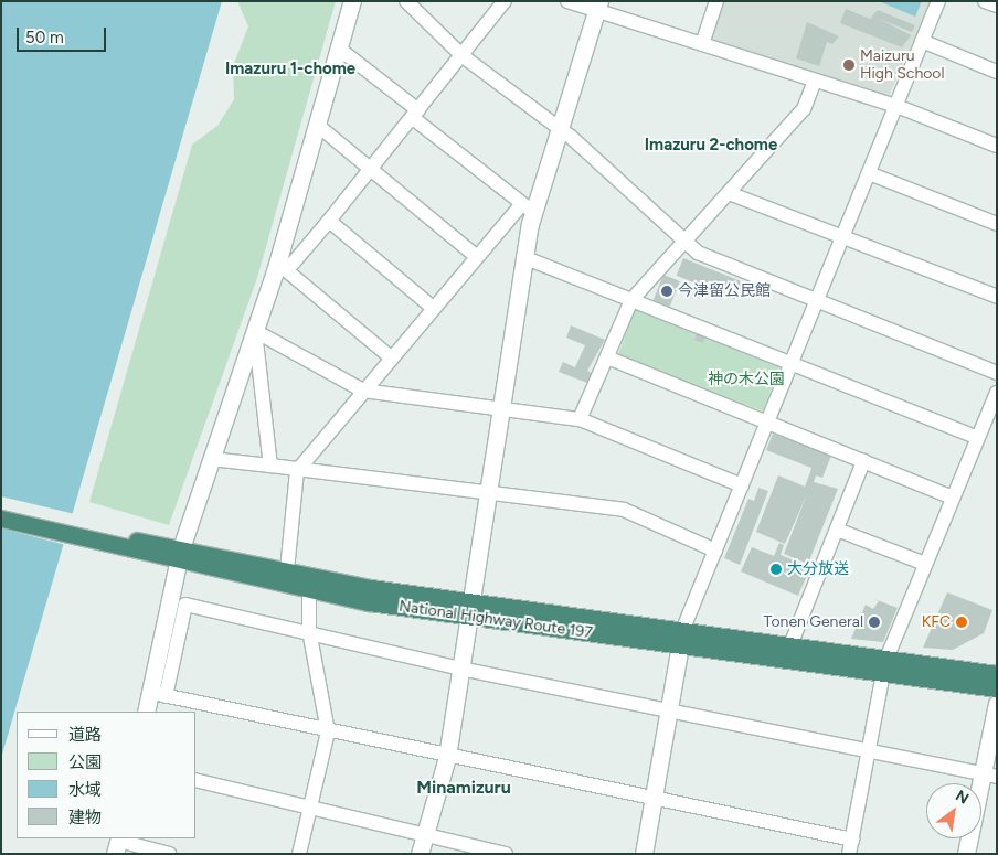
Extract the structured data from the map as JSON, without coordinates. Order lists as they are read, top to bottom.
{
  "streets": {
    "highway": ["National Highway Route 197"]
  },
  "districts": ["Imazuru 1-chome", "Imazuru 2-chome", "Minamizuru"],
  "parks": ["神の木公園"],
  "places": [
    "Maizuru High School",
    "今津留公民館",
    "大分放送",
    "Tonen General",
    "KFC"
  ],
  "legend": [
    "道路",
    "公園",
    "水域",
    "建物"
  ],
  "scale_bar": "50 m",
  "north": "top right"
}
